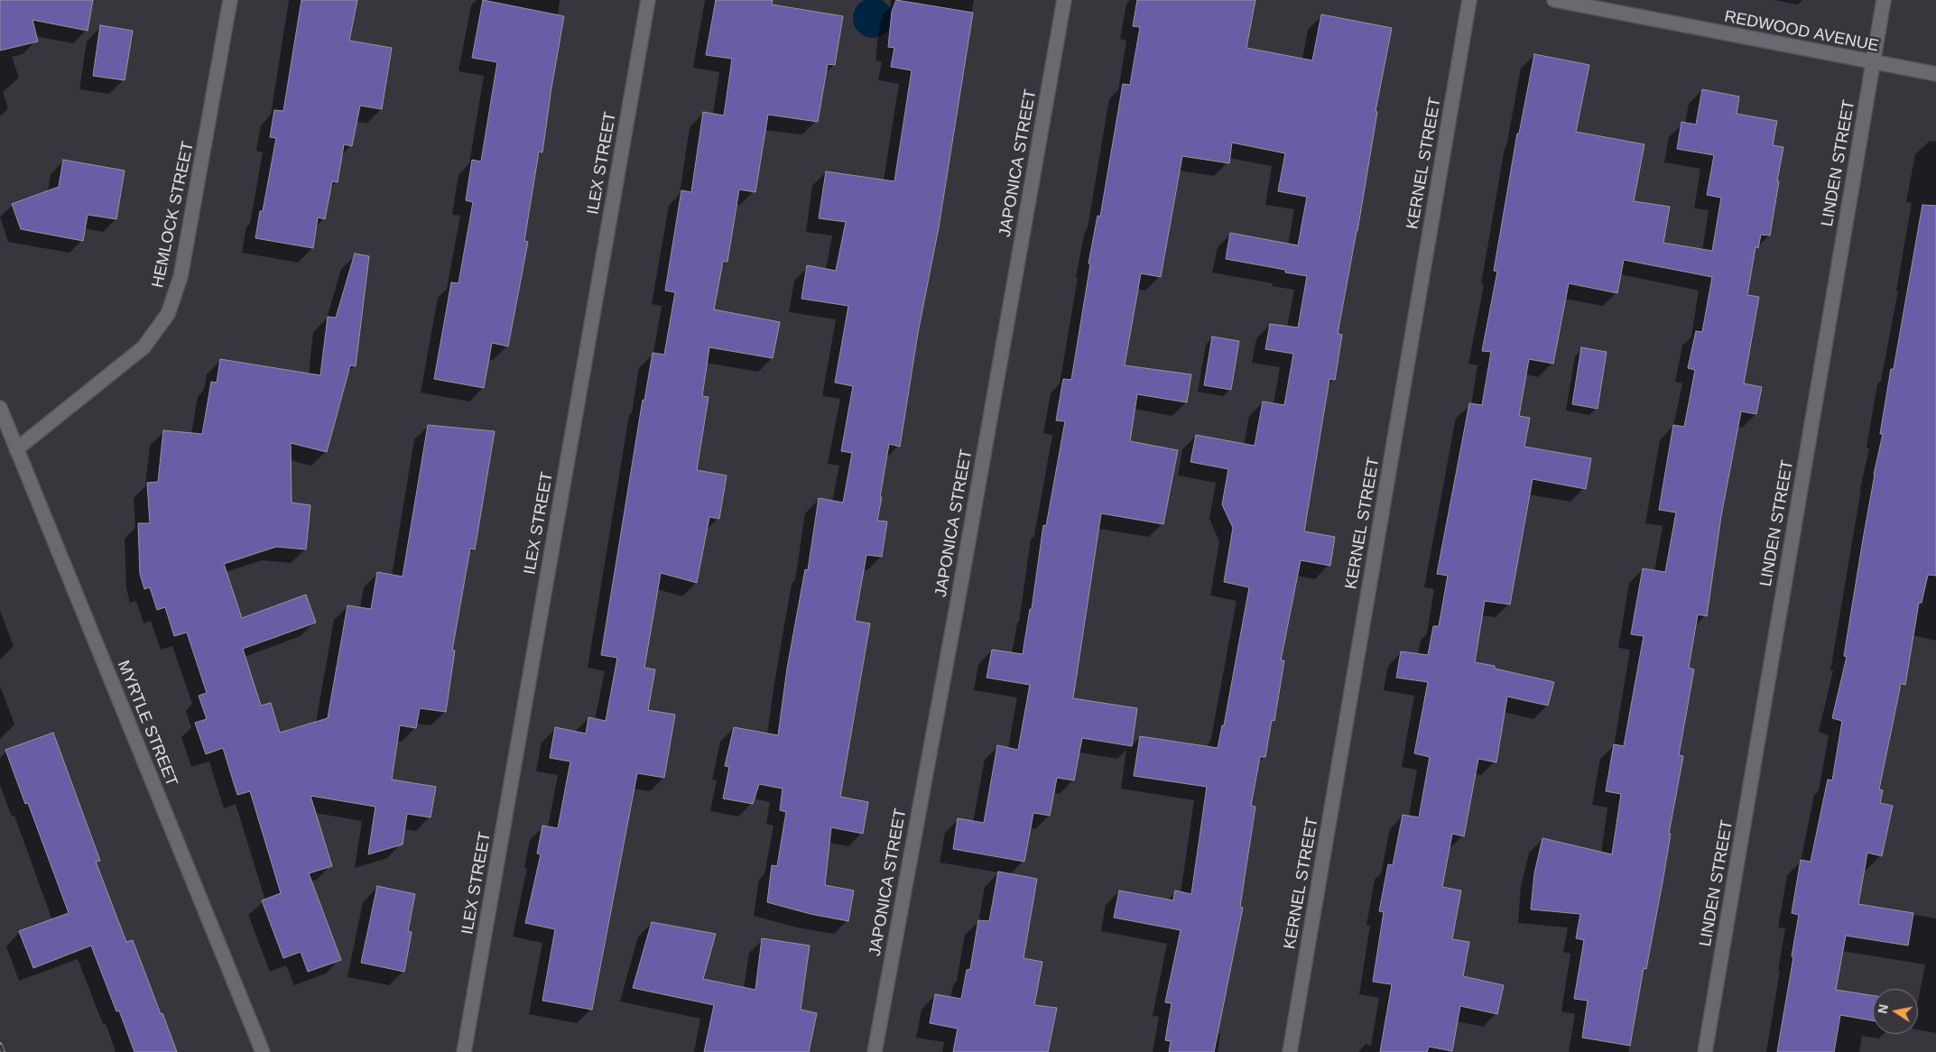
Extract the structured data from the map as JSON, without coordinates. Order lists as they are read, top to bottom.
{
  "streets": {
    "street": [
      "REDWOOD AVENUE",
      "ILEX STREET",
      "JAPONICA STREET",
      "KERNEL STREET",
      "LINDEN STREET",
      "HEMLOCK STREET",
      "MYRTLE STREET"
    ]
  },
  "crossings": [
    ["REDWOOD AVENUE", "LINDEN STREET"],
    ["HEMLOCK STREET", "MYRTLE STREET"]
  ],
  "north": "left"
}
